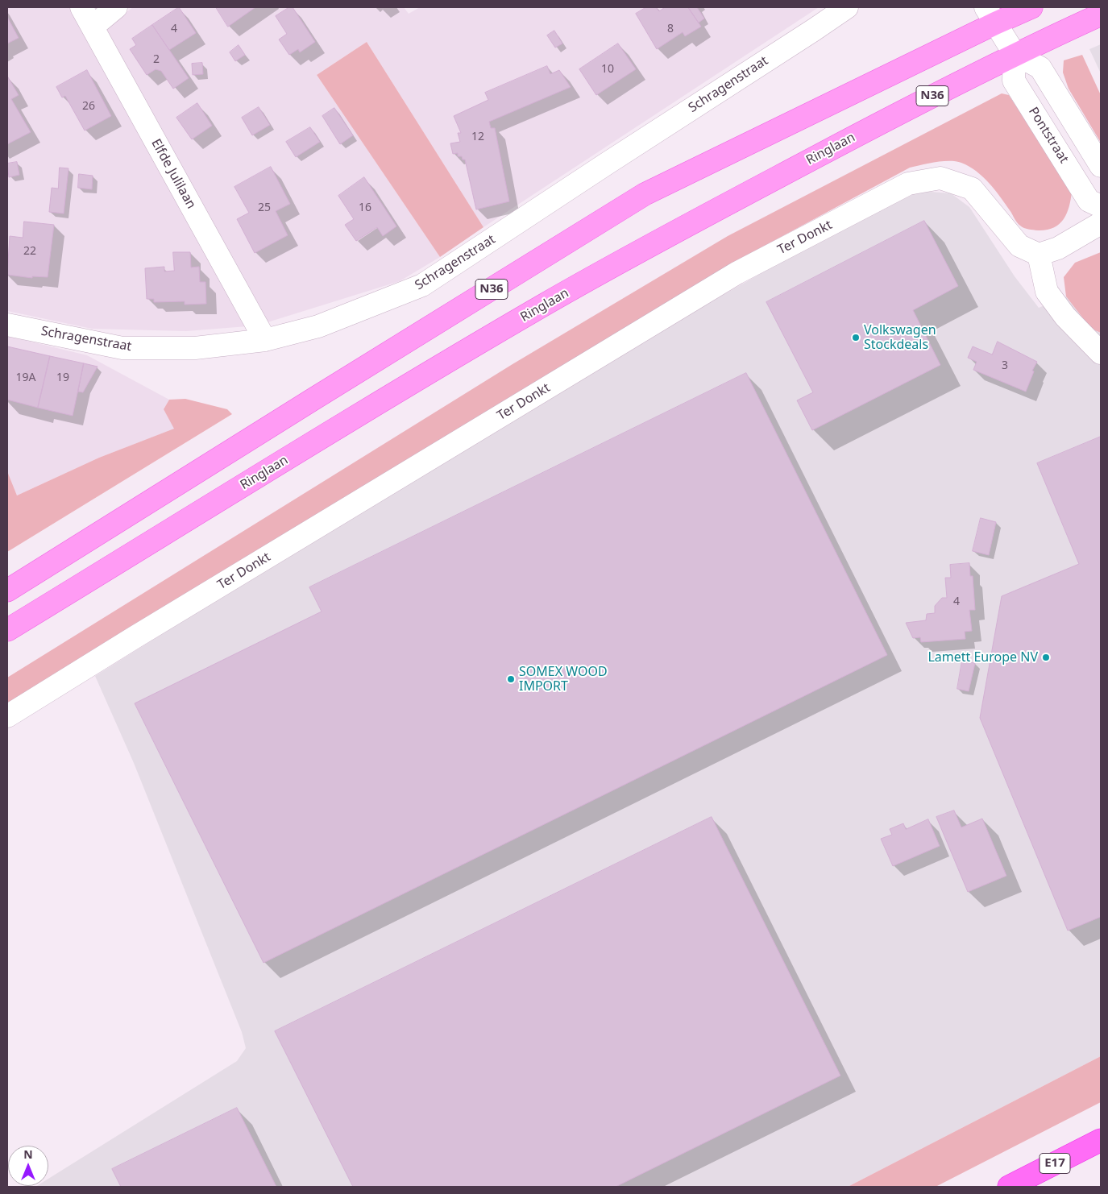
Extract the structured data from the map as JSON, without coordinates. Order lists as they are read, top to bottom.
{
  "streets": {
    "highway": ["E17"],
    "main road": ["N36", "Ringlaan"],
    "street": [
      "Schragenstraat",
      "Pontstraat",
      "Elfde Julilaan",
      "Ter Donkt"
    ]
  },
  "crossings": [
    ["Schragenstraat", "Elfde Julilaan"],
    ["Pontstraat", "Ringlaan"]
  ],
  "places": ["Volkswagen Stockdeals", "Lamett Europe NV", "SOMEX WOOD IMPORT"],
  "house_numbers": [
    "4",
    "8",
    "2",
    "10",
    "26",
    "12",
    "25",
    "16",
    "22",
    "3",
    "19A",
    "19",
    "4"
  ],
  "north": "top"
}
